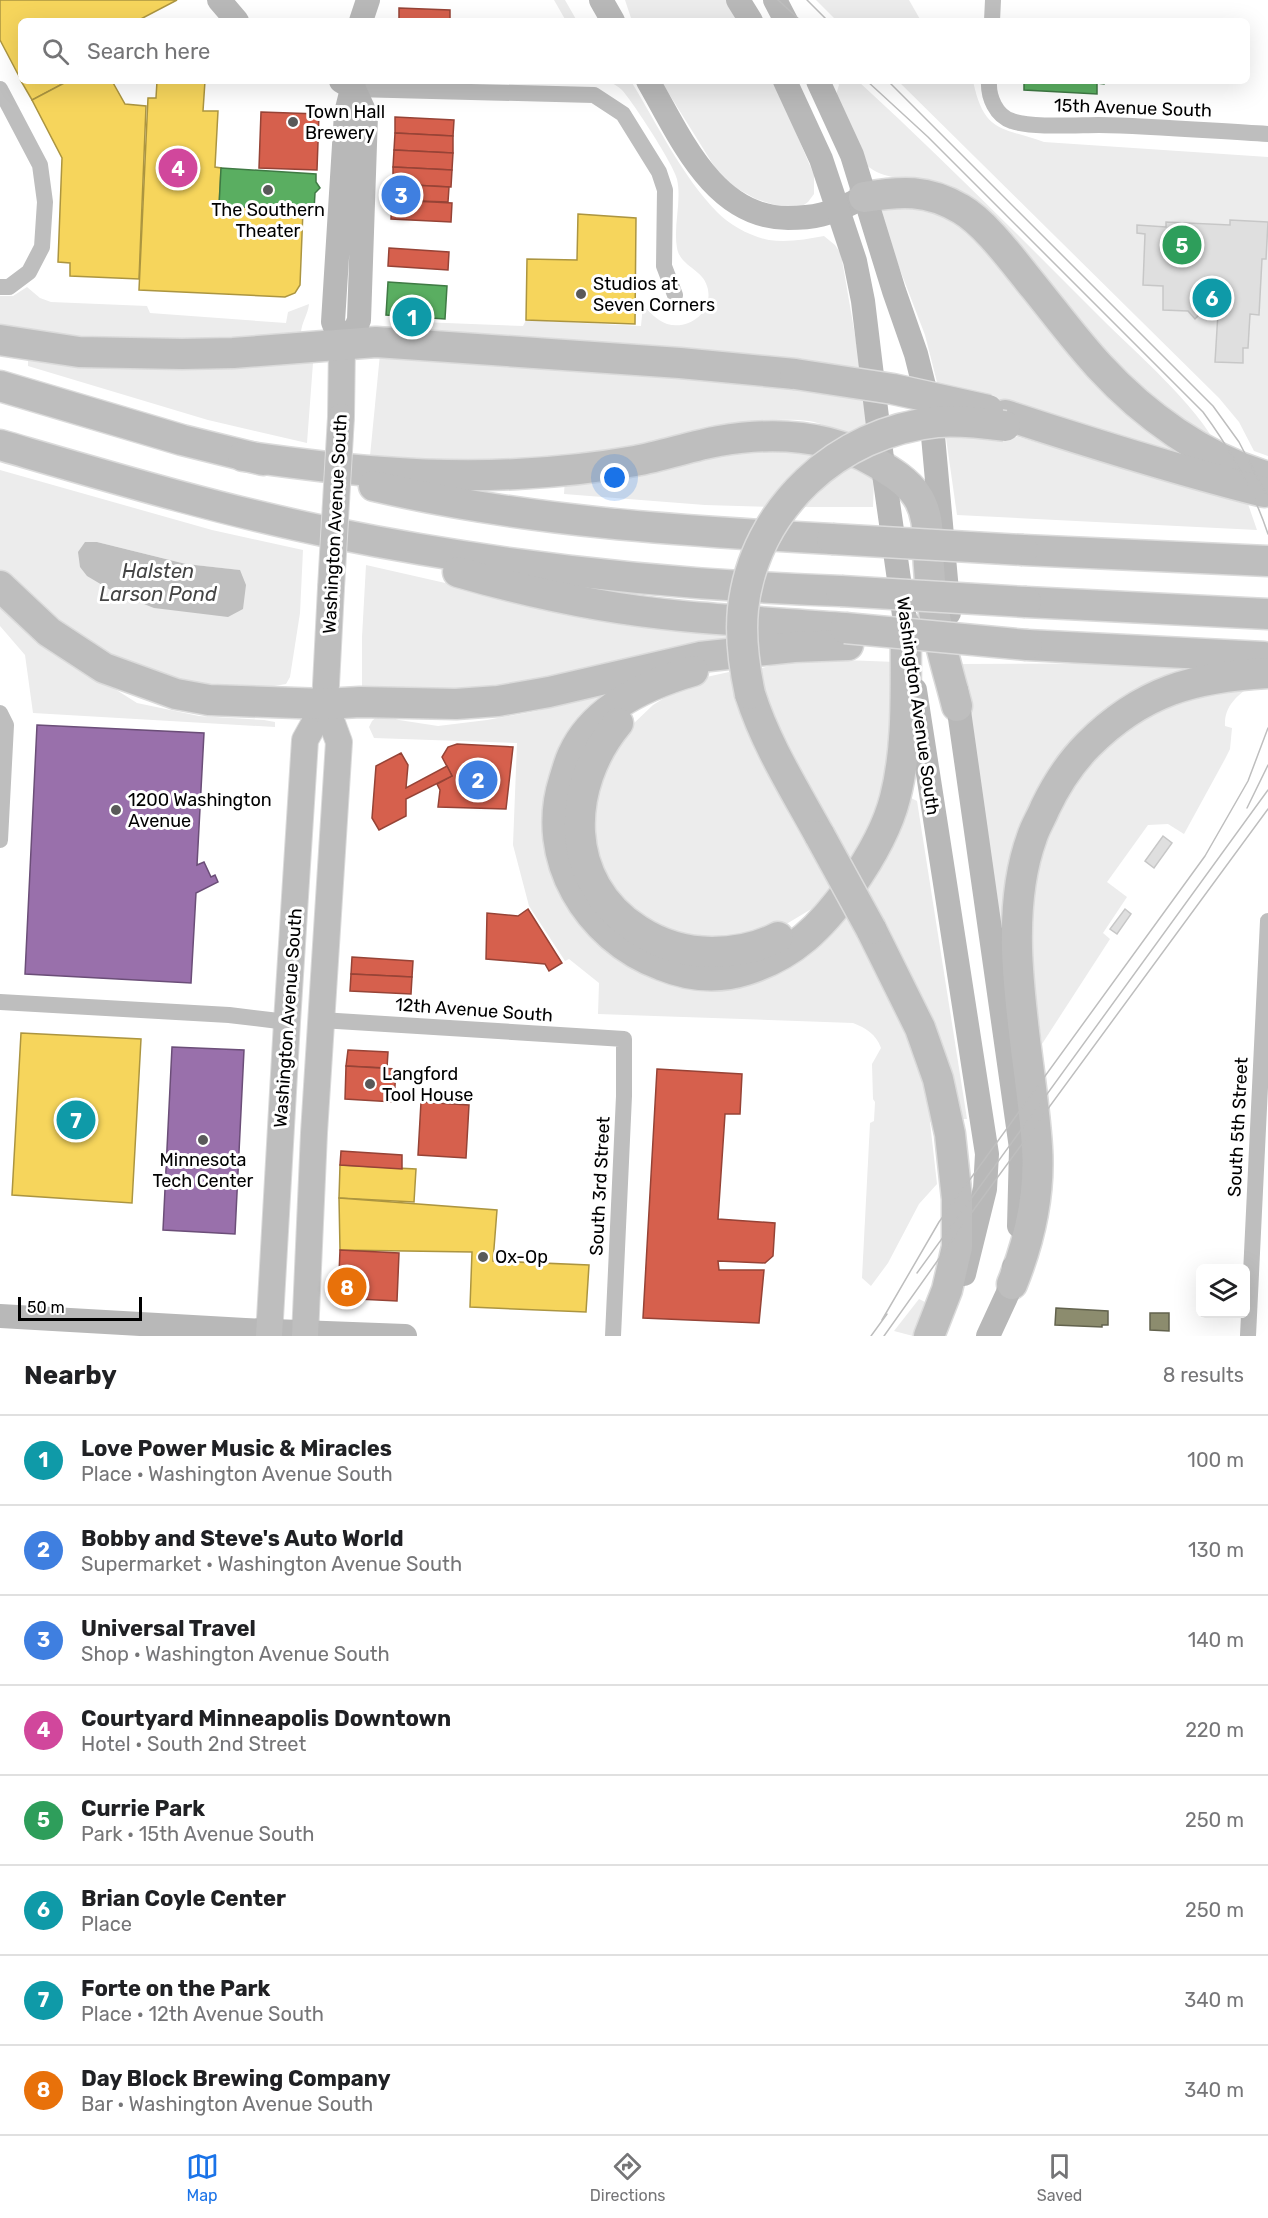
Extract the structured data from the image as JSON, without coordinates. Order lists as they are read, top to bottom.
{
  "streets": {
    "main road": ["Washington Avenue South"],
    "street": [
      "15th Avenue South",
      "12th Avenue South",
      "South 5th Street",
      "South 3rd Street"
    ]
  },
  "crossings": [
    ["Washington Avenue South", "12th Avenue South"],
    ["12th Avenue South", "South 3rd Street"]
  ],
  "water": ["Halsten Larson Pond"],
  "places": [
    "Town Hall Brewery",
    "The Southern Theater",
    "Studios at Seven Corners",
    "1200 Washington Avenue",
    "Langford Tool House",
    "Minnesota Tech Center",
    "Ox-Op"
  ],
  "scale_bar": "50 m",
  "page": {
    "search": "Search here",
    "pins": [
      "4",
      "3",
      "5",
      "6",
      "1",
      "2",
      "7",
      "8"
    ],
    "scale": "50 m",
    "heading": ["Nearby", "8 results"],
    "list": [
      {
        "mark": "1",
        "name": "Love Power Music & Miracles",
        "note": "Place · Washington Avenue South",
        "value": "100 m"
      },
      {
        "mark": "2",
        "name": "Bobby and Steve's Auto World",
        "note": "Supermarket · Washington Avenue South",
        "value": "130 m"
      },
      {
        "mark": "3",
        "name": "Universal Travel",
        "note": "Shop · Washington Avenue South",
        "value": "140 m"
      },
      {
        "mark": "4",
        "name": "Courtyard Minneapolis Downtown",
        "note": "Hotel · South 2nd Street",
        "value": "220 m"
      },
      {
        "mark": "5",
        "name": "Currie Park",
        "note": "Park · 15th Avenue South",
        "value": "250 m"
      },
      {
        "mark": "6",
        "name": "Brian Coyle Center",
        "note": "Place",
        "value": "250 m"
      },
      {
        "mark": "7",
        "name": "Forte on the Park",
        "note": "Place · 12th Avenue South",
        "value": "340 m"
      },
      {
        "mark": "8",
        "name": "Day Block Brewing Company",
        "note": "Bar · Washington Avenue South",
        "value": "340 m"
      }
    ],
    "nav": ["Map", "Directions", "Saved"]
  }
}
